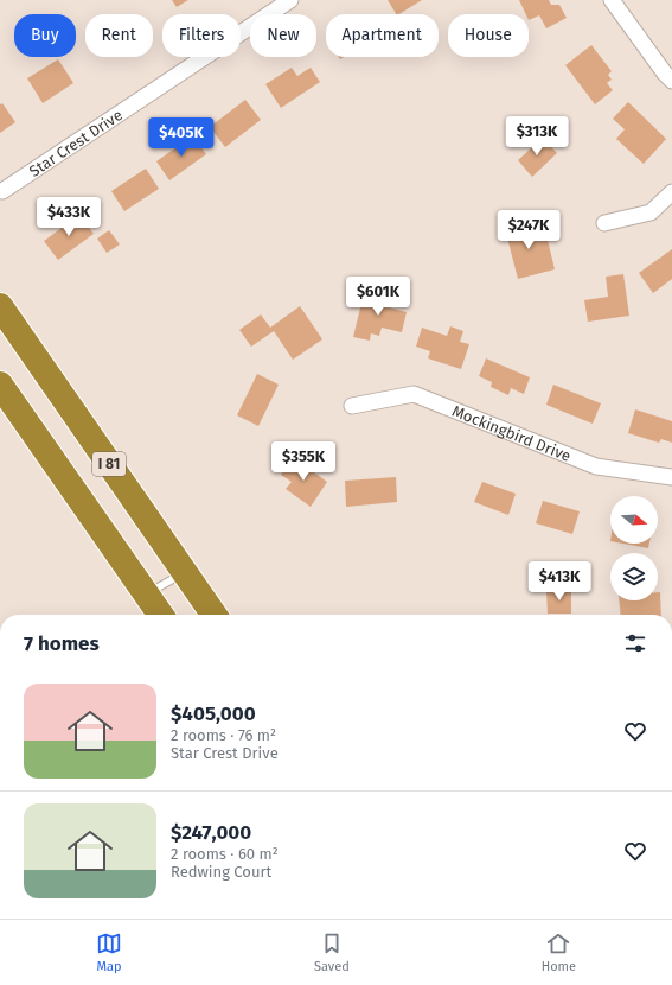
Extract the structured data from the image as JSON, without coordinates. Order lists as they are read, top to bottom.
{
  "streets": {
    "highway": ["I 81"],
    "street": ["Star Crest Drive", "Mockingbird Drive"]
  },
  "north": "right",
  "page": {
    "chip": [
      "Buy",
      "Rent",
      "Filters",
      "New",
      "Apartment",
      "House"
    ],
    "price": [
      "$313K",
      "$405K",
      "$433K",
      "$247K",
      "$601K",
      "$355K",
      "$413K"
    ],
    "heading": "7 homes",
    "list": [
      {
        "name": "$405,000",
        "note": "2 rooms · 76 m² · Star Crest Drive"
      },
      {
        "name": "$247,000",
        "note": "2 rooms · 60 m² · Redwing Court"
      }
    ],
    "tabs": ["Map", "Saved", "Home"]
  }
}
